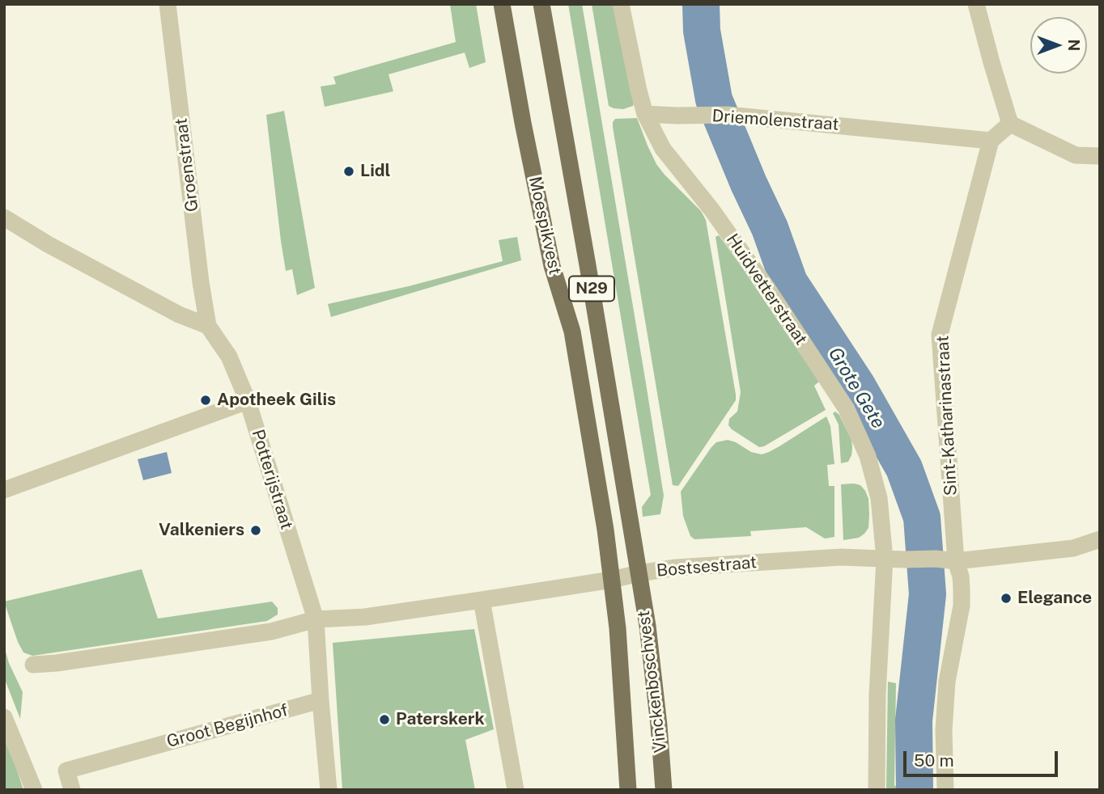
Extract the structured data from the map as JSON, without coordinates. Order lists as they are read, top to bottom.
{
  "streets": {
    "main road": ["Moespikvest", "N29", "Vinckenboschvest"],
    "street": [
      "Driemolenstraat",
      "Groenstraat",
      "Huidvetterstraat",
      "Sint-Katharinastraat",
      "Potterijstraat",
      "Bostsestraat",
      "Groot Begijnhof"
    ]
  },
  "crossings": [
    ["Driemolenstraat", "Huidvetterstraat"],
    ["Driemolenstraat", "Sint-Katharinastraat"],
    ["Groenstraat", "Potterijstraat"],
    ["Moespikvest", "Bostsestraat"],
    ["Moespikvest", "Vinckenboschvest"],
    ["Huidvetterstraat", "Bostsestraat"],
    ["Sint-Katharinastraat", "Bostsestraat"],
    ["Potterijstraat", "Bostsestraat"],
    ["Potterijstraat", "Groot Begijnhof"],
    ["Bostsestraat", "Vinckenboschvest"]
  ],
  "water": ["Grote Gete"],
  "places": [
    "Lidl",
    "Apotheek Gilis",
    "Valkeniers",
    "Elegance",
    "Paterskerk"
  ],
  "scale_bar": "50 m",
  "north": "right"
}
